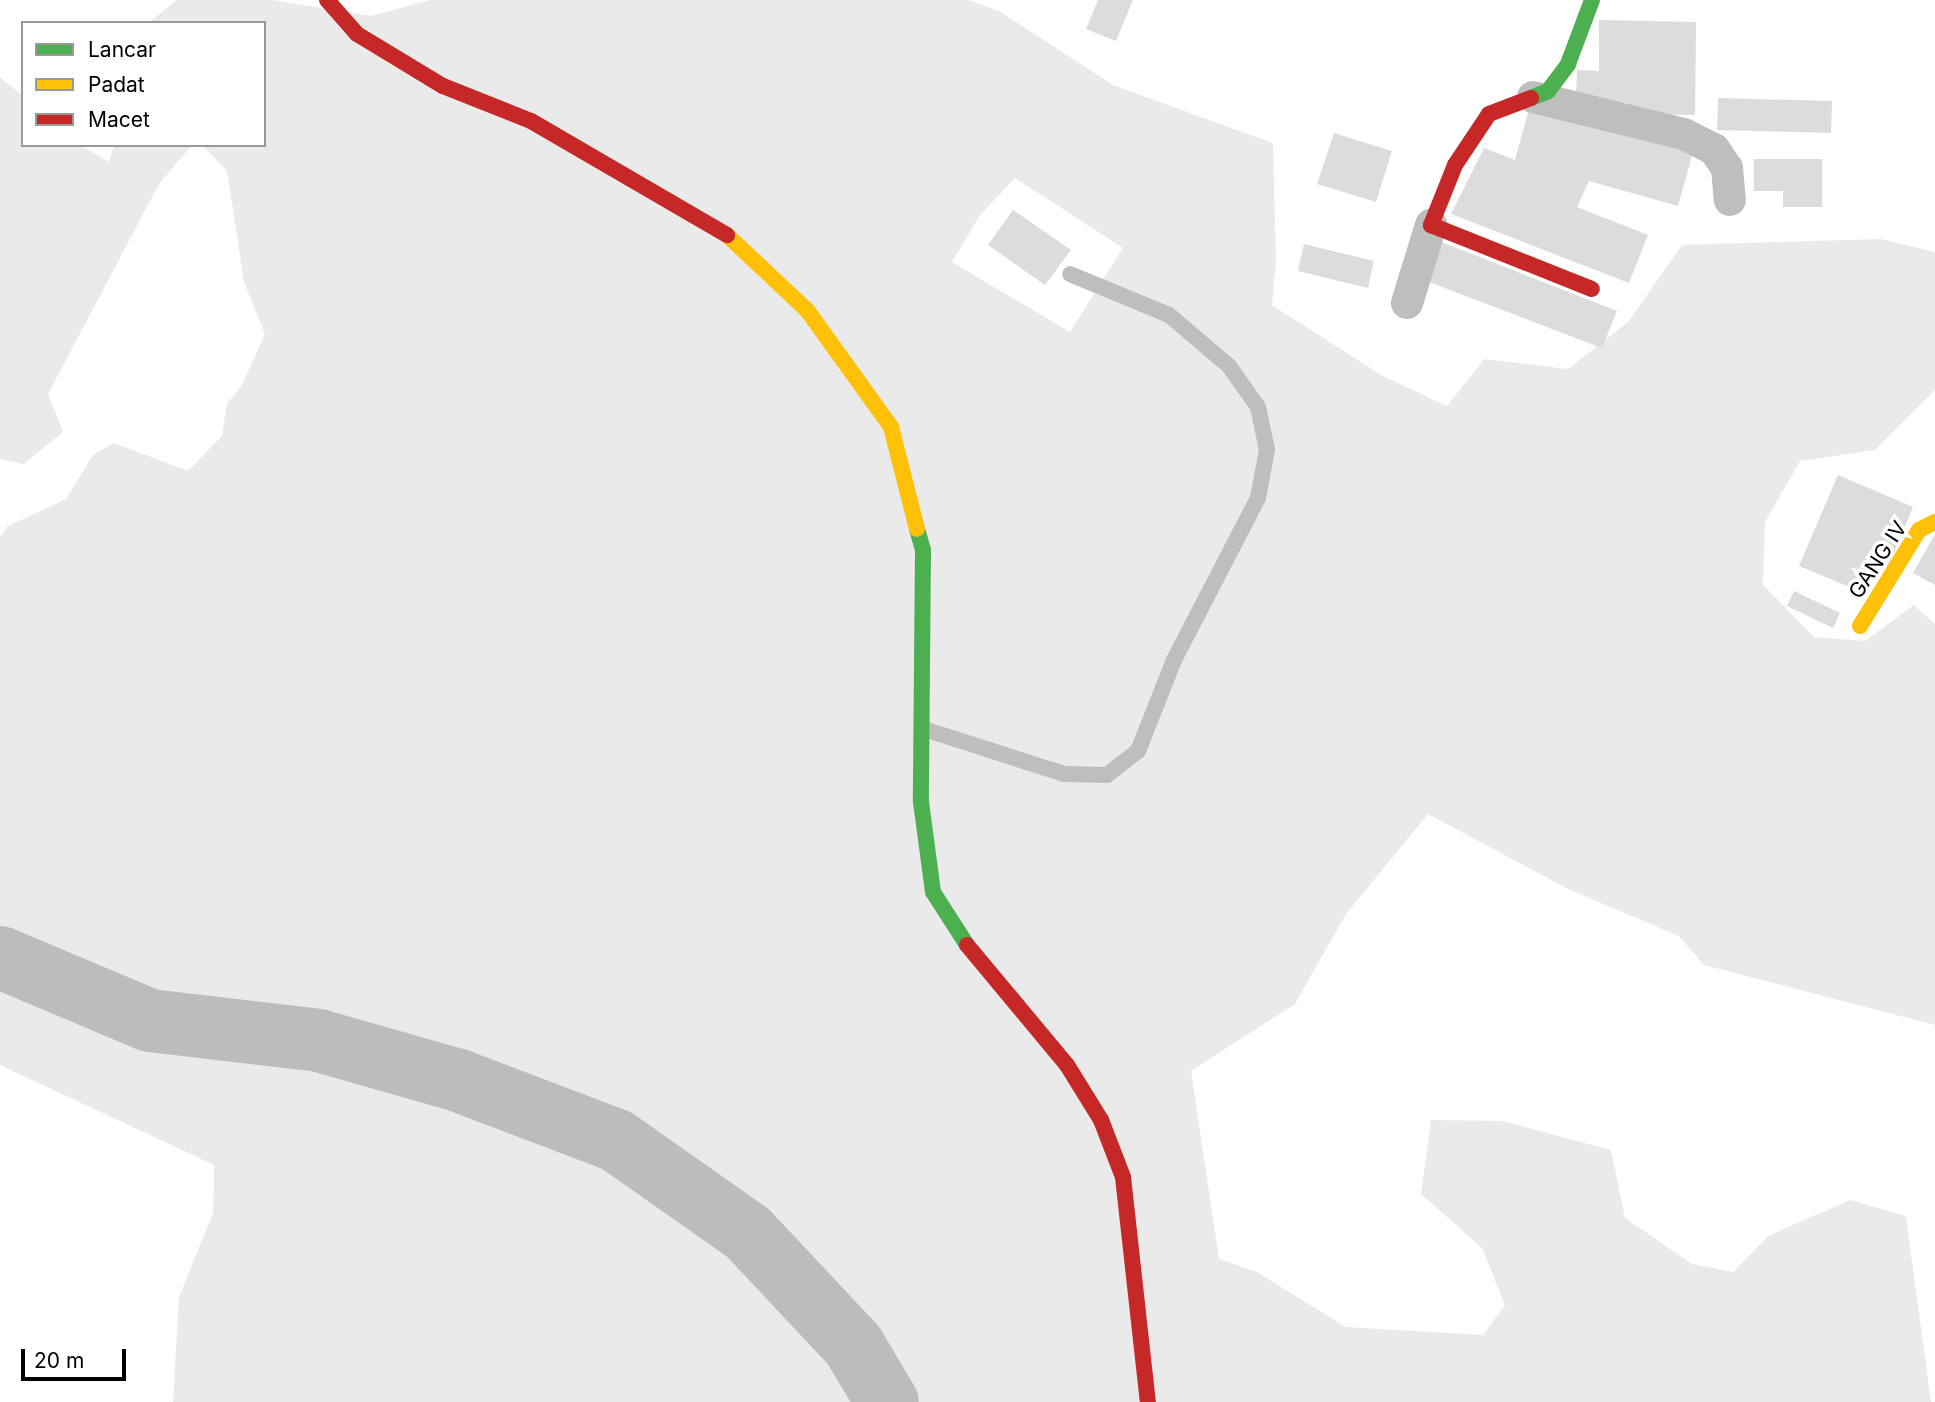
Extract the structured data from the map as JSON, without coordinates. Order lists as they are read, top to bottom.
{
  "streets": {
    "main road": ["GANG IV"]
  },
  "legend": ["Lancar", "Padat", "Macet"],
  "scale_bar": "20 m"
}
